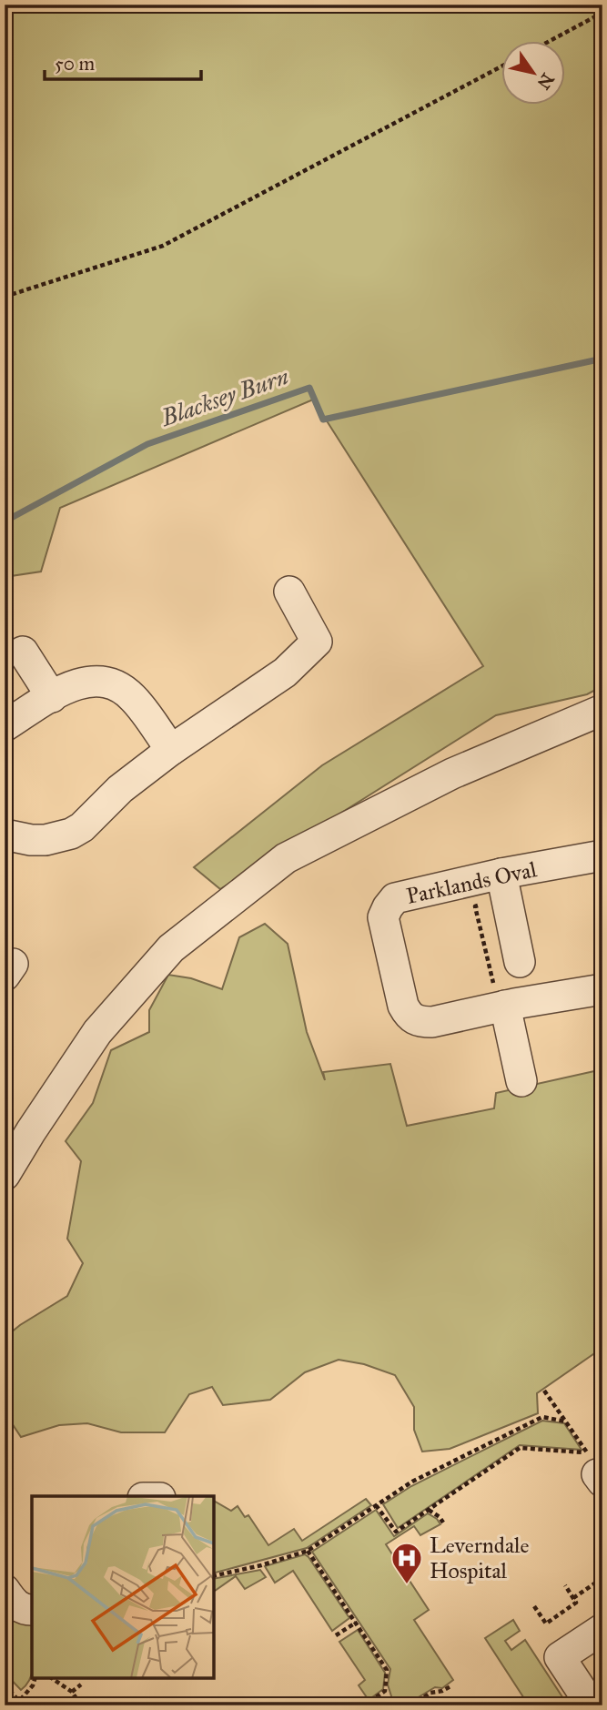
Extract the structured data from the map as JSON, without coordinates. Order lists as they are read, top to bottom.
{
  "streets": {
    "street": ["Parklands Oval"]
  },
  "water": ["Blacksey Burn"],
  "places": {
    "hospital": ["Leverndale Hospital"]
  },
  "scale_bar": "50 m",
  "north": "bottom right"
}
